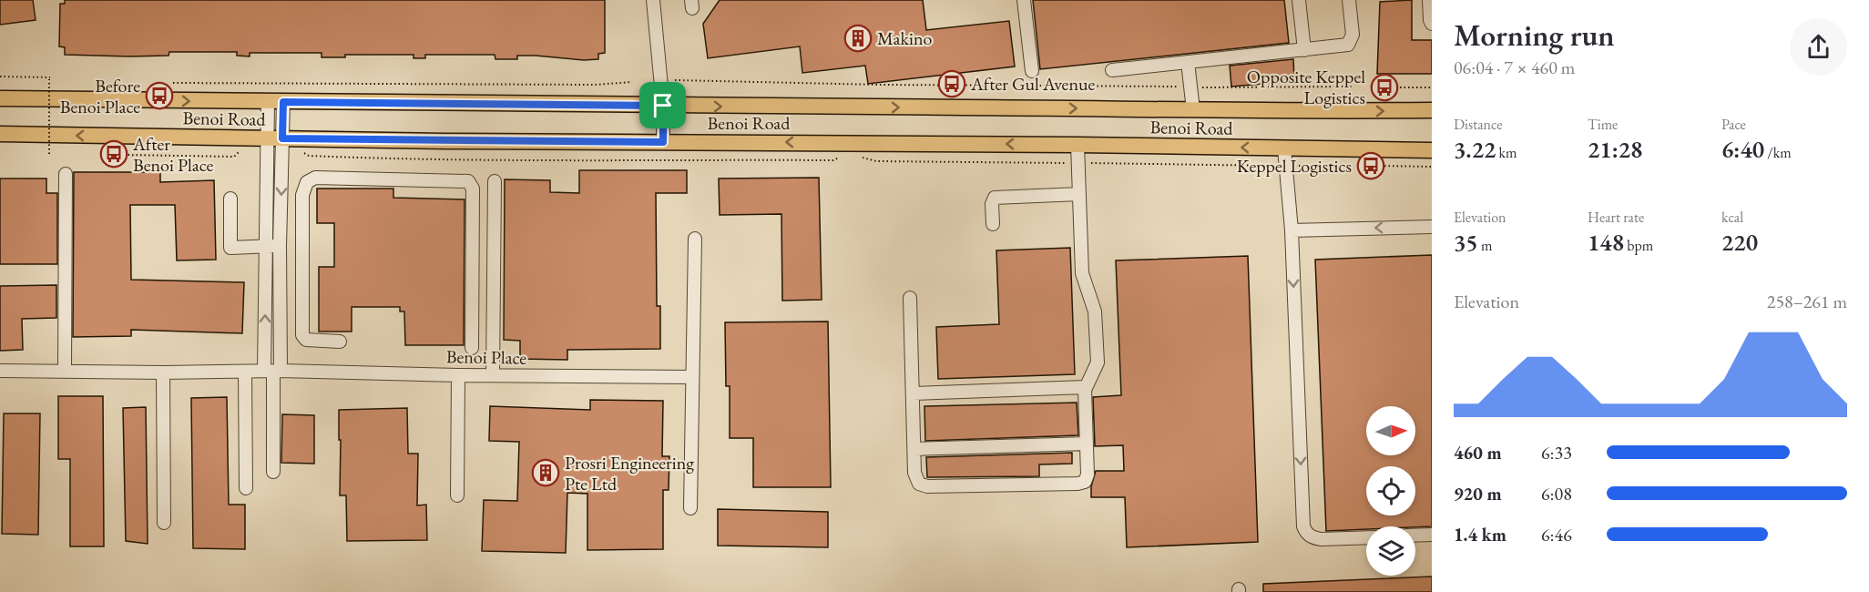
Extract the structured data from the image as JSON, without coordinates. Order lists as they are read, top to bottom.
{
  "streets": {
    "main road": ["Benoi Road"],
    "street": ["Benoi Place"]
  },
  "places": {
    "building": ["Makino", "Prosri Engineering Pte Ltd"],
    "bus stop": [
      "After Gul Avenue",
      "Opposite Keppel Logistics",
      "Before Benoi Place",
      "After Benoi Place",
      "Keppel Logistics"
    ]
  },
  "north": "right",
  "page": {
    "heading": ["Morning run", "06:04 · 7 × 460 m"],
    "stats": [
      ["Distance", "3.22 km"],
      ["Time", "21:28"],
      ["Pace", "6:40 /km"],
      ["Elevation", "35 m"],
      ["Heart rate", "148 bpm"],
      ["kcal", "220"]
    ],
    "chart": ["Elevation", "258–261 m"],
    "list": [
      {
        "name": "460 m",
        "note": "6:33"
      },
      {
        "name": "920 m",
        "note": "6:08"
      },
      {
        "name": "1.4 km",
        "note": "6:46"
      }
    ]
  }
}
